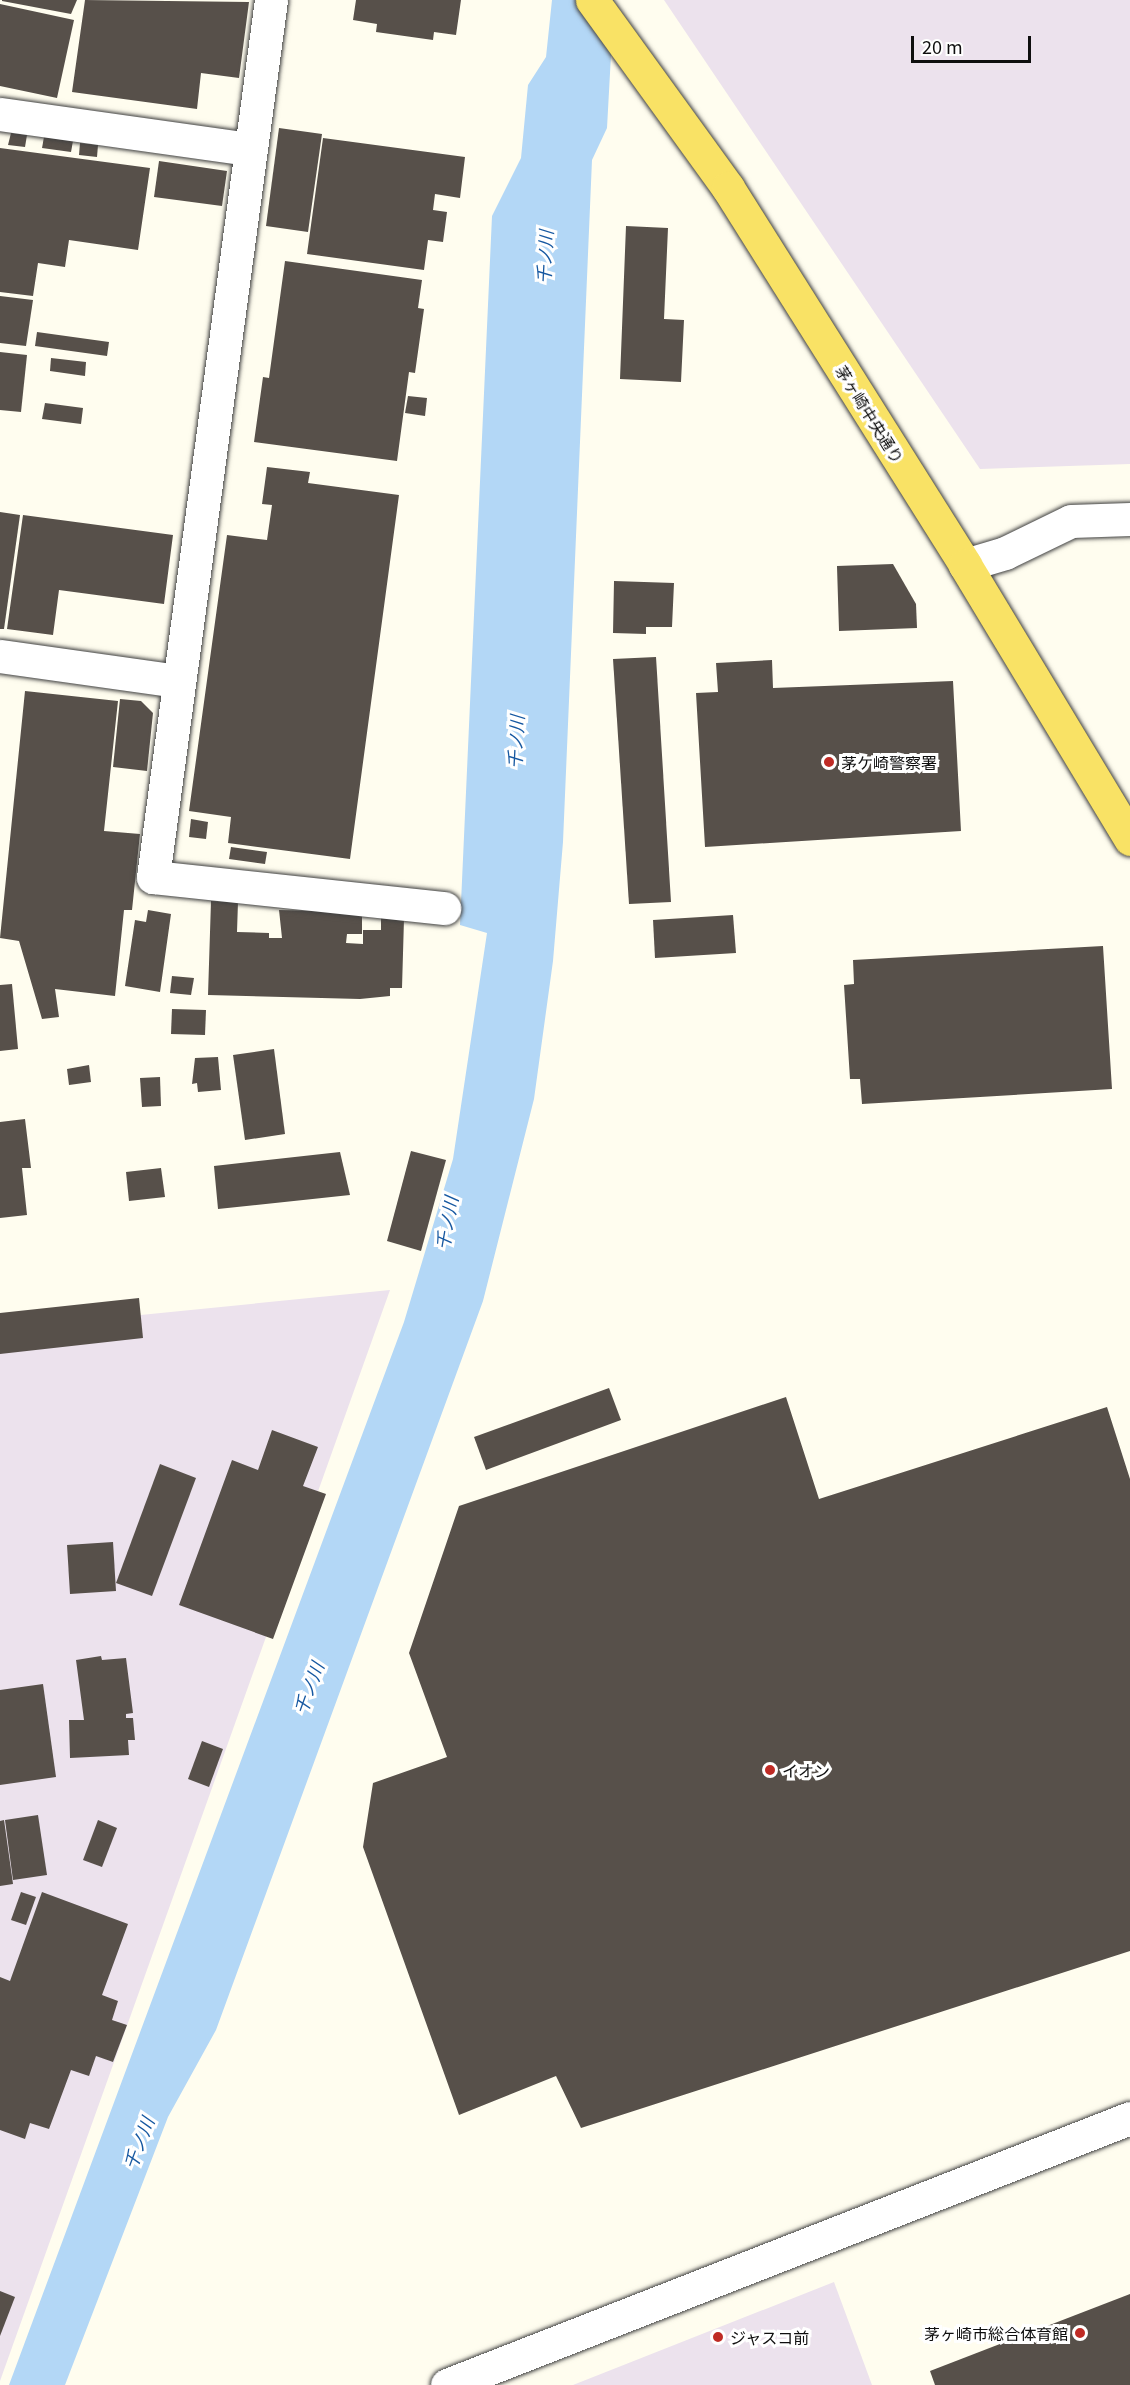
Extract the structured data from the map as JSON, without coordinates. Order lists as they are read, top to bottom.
{
  "streets": {
    "main road": ["茅ヶ崎中央通り"]
  },
  "water": ["千ノ川"],
  "places": [
    "茅ケ崎警察署",
    "イオン",
    "茅ヶ崎市総合体育館",
    "ジャスコ前"
  ],
  "scale_bar": "20 m"
}
